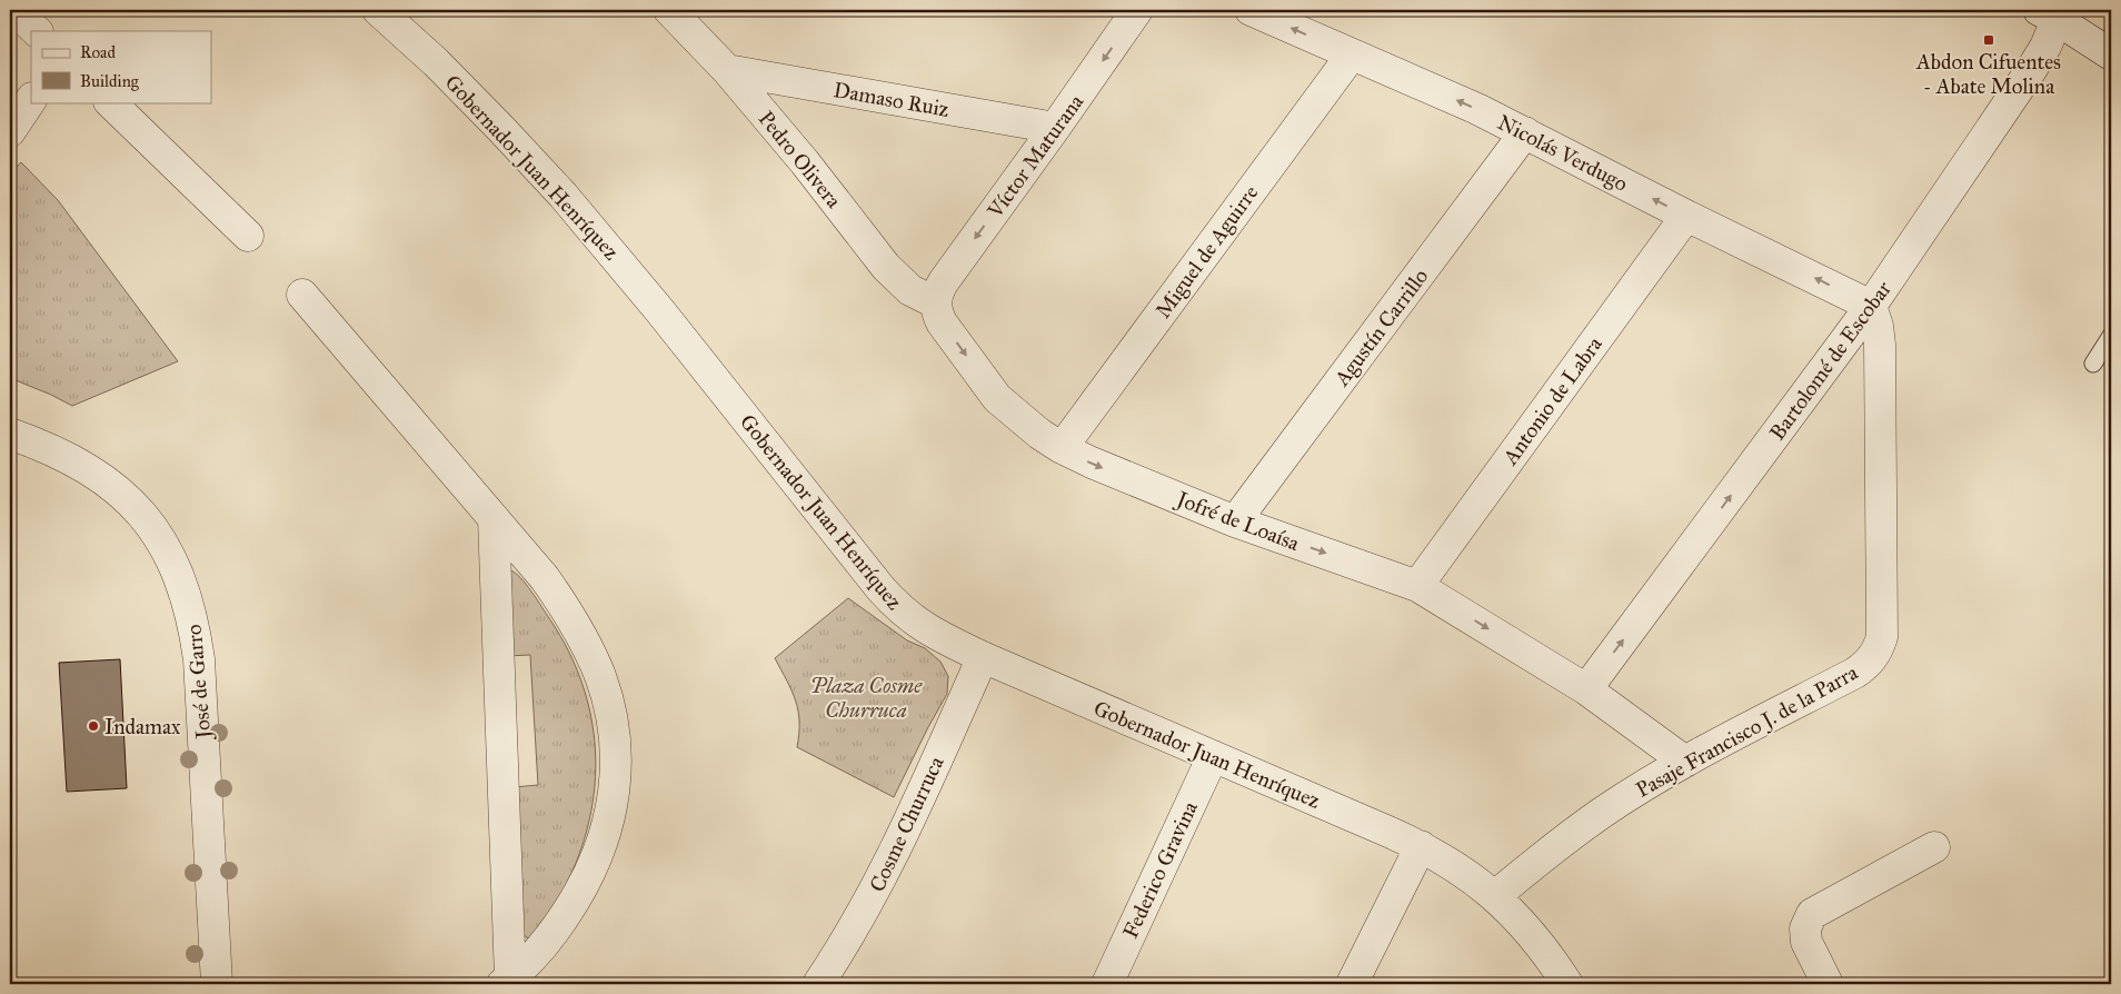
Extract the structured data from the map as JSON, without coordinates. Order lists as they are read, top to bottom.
{
  "streets": {
    "street": [
      "Damaso Ruiz",
      "Nicolás Verdugo",
      "Víctor Maturana",
      "Pedro Olivera",
      "Gobernador Juan Henríquez",
      "Miguel de Aguirre",
      "Agustín Carrillo",
      "Bartolomé de Escobar",
      "Antonio de Labra",
      "Jofré de Loaísa",
      "José de Garro",
      "Pasaje Francisco J. de la Parra",
      "Cosme Churruca",
      "Federico Gravina"
    ]
  },
  "crossings": [
    ["Damaso Ruiz", "Víctor Maturana"],
    ["Damaso Ruiz", "Pedro Olivera"],
    ["Nicolás Verdugo", "Miguel de Aguirre"],
    ["Nicolás Verdugo", "Agustín Carrillo"],
    ["Nicolás Verdugo", "Bartolomé de Escobar"],
    ["Nicolás Verdugo", "Antonio de Labra"],
    ["Nicolás Verdugo", "Pasaje Francisco J. de la Parra"],
    ["Víctor Maturana", "Pedro Olivera"],
    ["Víctor Maturana", "Jofré de Loaísa"],
    ["Pedro Olivera", "Jofré de Loaísa"],
    ["Gobernador Juan Henríquez", "Pasaje Francisco J. de la Parra"],
    ["Gobernador Juan Henríquez", "Cosme Churruca"],
    ["Gobernador Juan Henríquez", "Federico Gravina"],
    ["Miguel de Aguirre", "Jofré de Loaísa"],
    ["Agustín Carrillo", "Jofré de Loaísa"],
    ["Bartolomé de Escobar", "Jofré de Loaísa"],
    ["Bartolomé de Escobar", "Pasaje Francisco J. de la Parra"],
    ["Antonio de Labra", "Jofré de Loaísa"],
    ["Jofré de Loaísa", "Pasaje Francisco J. de la Parra"]
  ],
  "one_way": [
    "Nicolás Verdugo",
    "Víctor Maturana",
    "Bartolomé de Escobar",
    "Jofré de Loaísa"
  ],
  "parks": ["Plaza Cosme Churruca"],
  "places": {
    "transit": ["Abdon Cifuentes - Abate Molina"],
    "other": ["Indamax"]
  },
  "legend": ["Road", "Building"]
}
